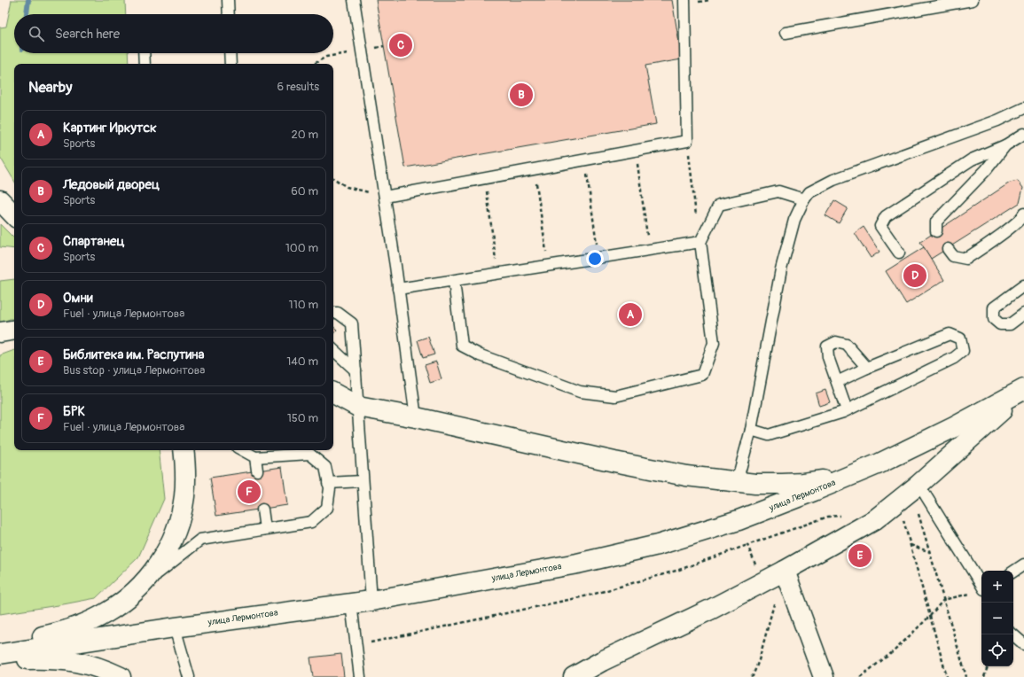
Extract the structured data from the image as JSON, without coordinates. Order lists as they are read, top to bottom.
{
  "streets": {
    "main road": ["улица Лермонтова"]
  },
  "page": {
    "search": "Search here",
    "pins": [
      "C",
      "B",
      "D",
      "A",
      "F",
      "E"
    ],
    "heading": ["Nearby", "6 results"],
    "list": [
      {
        "mark": "A",
        "name": "Картинг Иркутск",
        "note": "Sports",
        "value": "20 m"
      },
      {
        "mark": "B",
        "name": "Ледовый дворец",
        "note": "Sports",
        "value": "60 m"
      },
      {
        "mark": "C",
        "name": "Спартанец",
        "note": "Sports",
        "value": "100 m"
      },
      {
        "mark": "D",
        "name": "Омни",
        "note": "Fuel · улица Лермонтова",
        "value": "110 m"
      },
      {
        "mark": "E",
        "name": "Библитека им. Распутина",
        "note": "Bus stop · улица Лермонтова",
        "value": "140 m"
      },
      {
        "mark": "F",
        "name": "БРК",
        "note": "Fuel · улица Лермонтова",
        "value": "150 m"
      }
    ],
    "map_buttons": ["+", "−"]
  }
}
